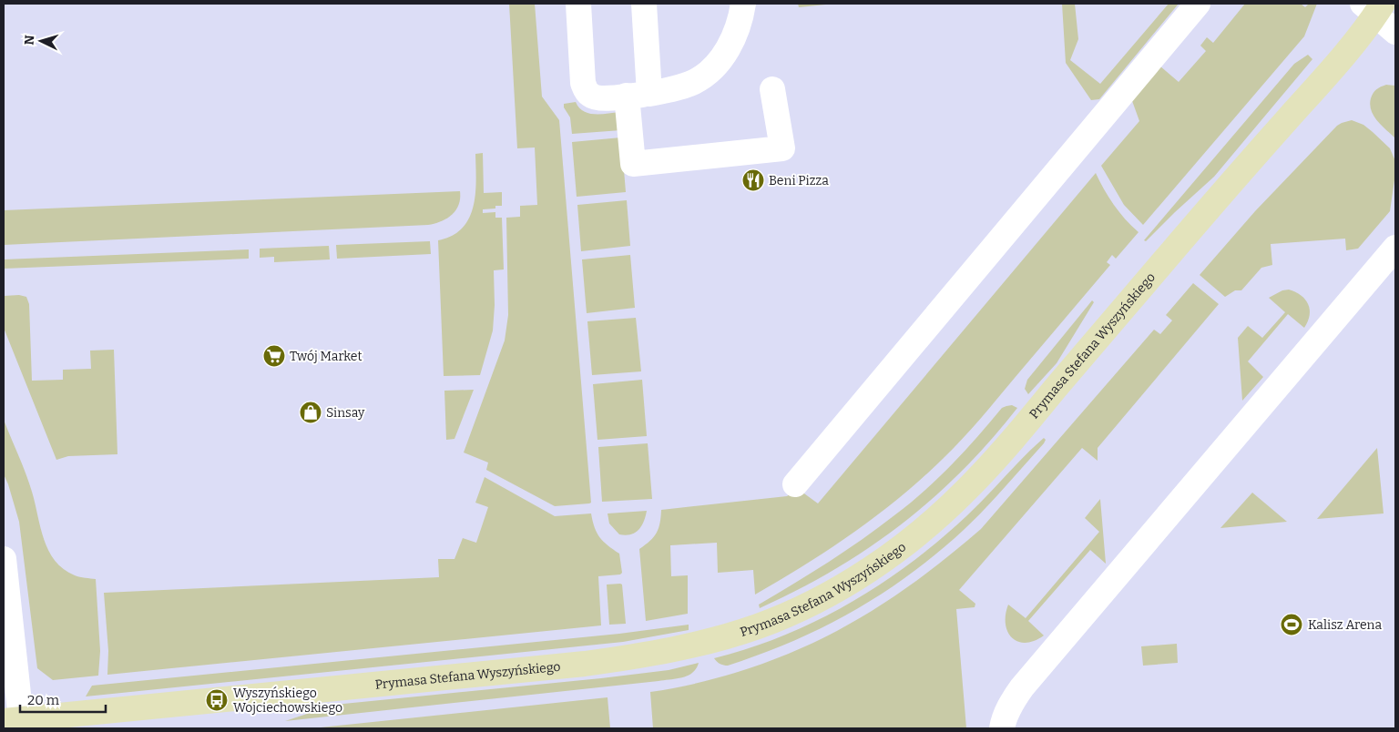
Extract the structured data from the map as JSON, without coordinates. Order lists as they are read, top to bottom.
{
  "streets": {
    "street": ["Prymasa Stefana Wyszyńskiego"]
  },
  "places": {
    "restaurant": ["Beni Pizza"],
    "supermarket": ["Twój Market"],
    "shop": ["Sinsay"],
    "sports": ["Kalisz Arena"],
    "bus stop": ["Wyszyńskiego Wojciechowskiego"]
  },
  "scale_bar": "20 m",
  "north": "left"
}
